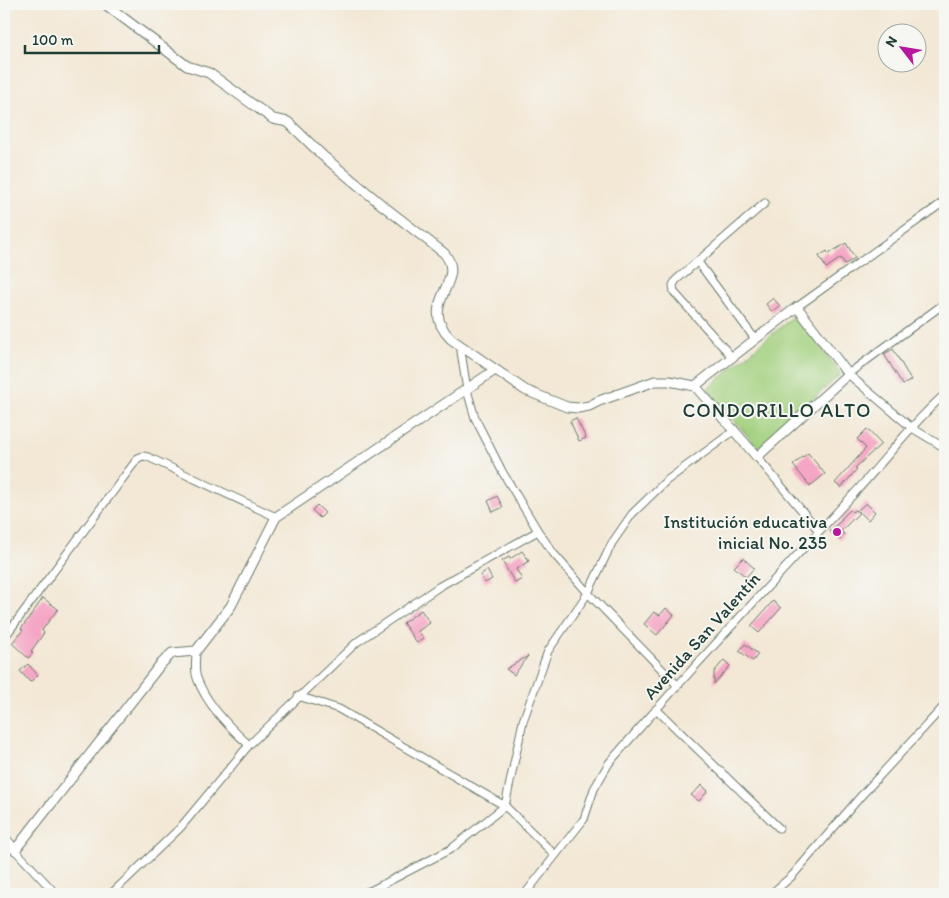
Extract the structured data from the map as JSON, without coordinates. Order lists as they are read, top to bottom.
{
  "streets": {
    "street": ["Avenida San Valentín"]
  },
  "districts": ["CONDORILLO ALTO"],
  "places": ["Institución educativa inicial No. 235"],
  "scale_bar": "100 m",
  "north": "top left"
}
